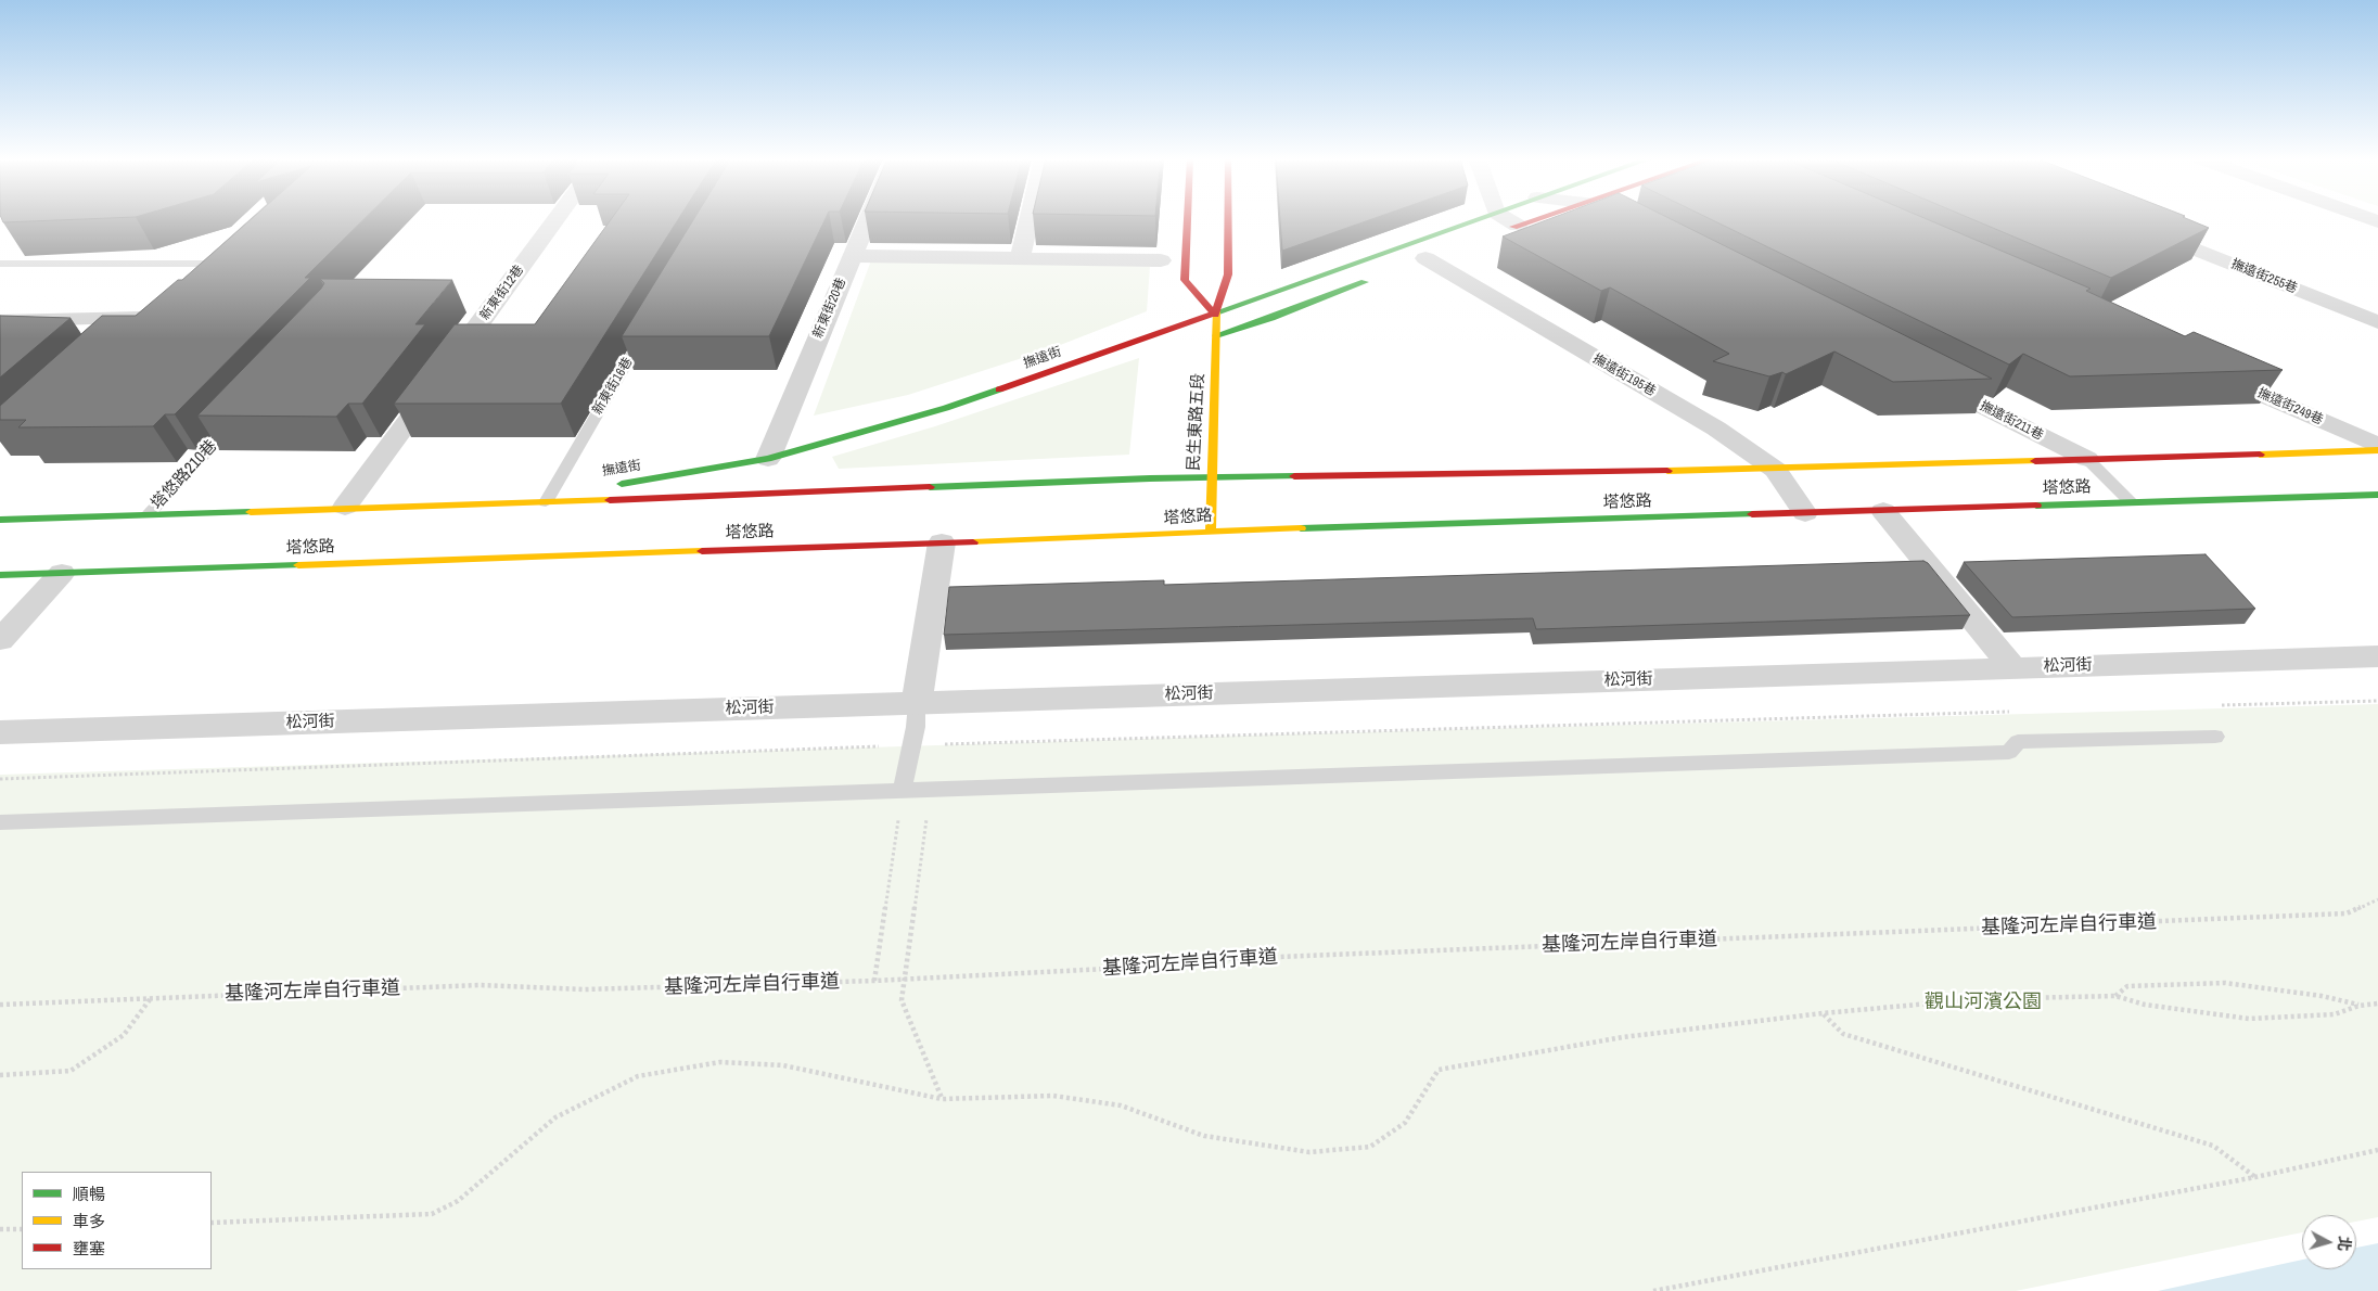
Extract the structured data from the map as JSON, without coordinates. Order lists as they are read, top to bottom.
{
  "streets": {
    "main road": ["撫遠街", "民生東路五段", "塔悠路"],
    "street": [
      "撫遠街255巷",
      "新東街12巷",
      "新東街20巷",
      "撫遠街195巷",
      "撫遠街249巷",
      "撫遠街211巷",
      "松河街"
    ],
    "lane": ["新東街16巷", "塔悠路210巷"],
    "path": ["基隆河左岸自行車道"]
  },
  "crossings": [
    ["新東街12巷", "塔悠路"],
    ["新東街20巷", "撫遠街"],
    ["撫遠街", "新東街16巷"],
    ["撫遠街", "民生東路五段"],
    ["撫遠街", "塔悠路"],
    ["撫遠街195巷", "塔悠路"],
    ["新東街16巷", "塔悠路"],
    ["撫遠街249巷", "塔悠路"],
    ["撫遠街211巷", "塔悠路"],
    ["民生東路五段", "塔悠路"],
    ["塔悠路210巷", "塔悠路"]
  ],
  "parks": ["觀山河濱公園"],
  "legend": ["順暢", "車多", "壅塞"],
  "north": "right"
}
